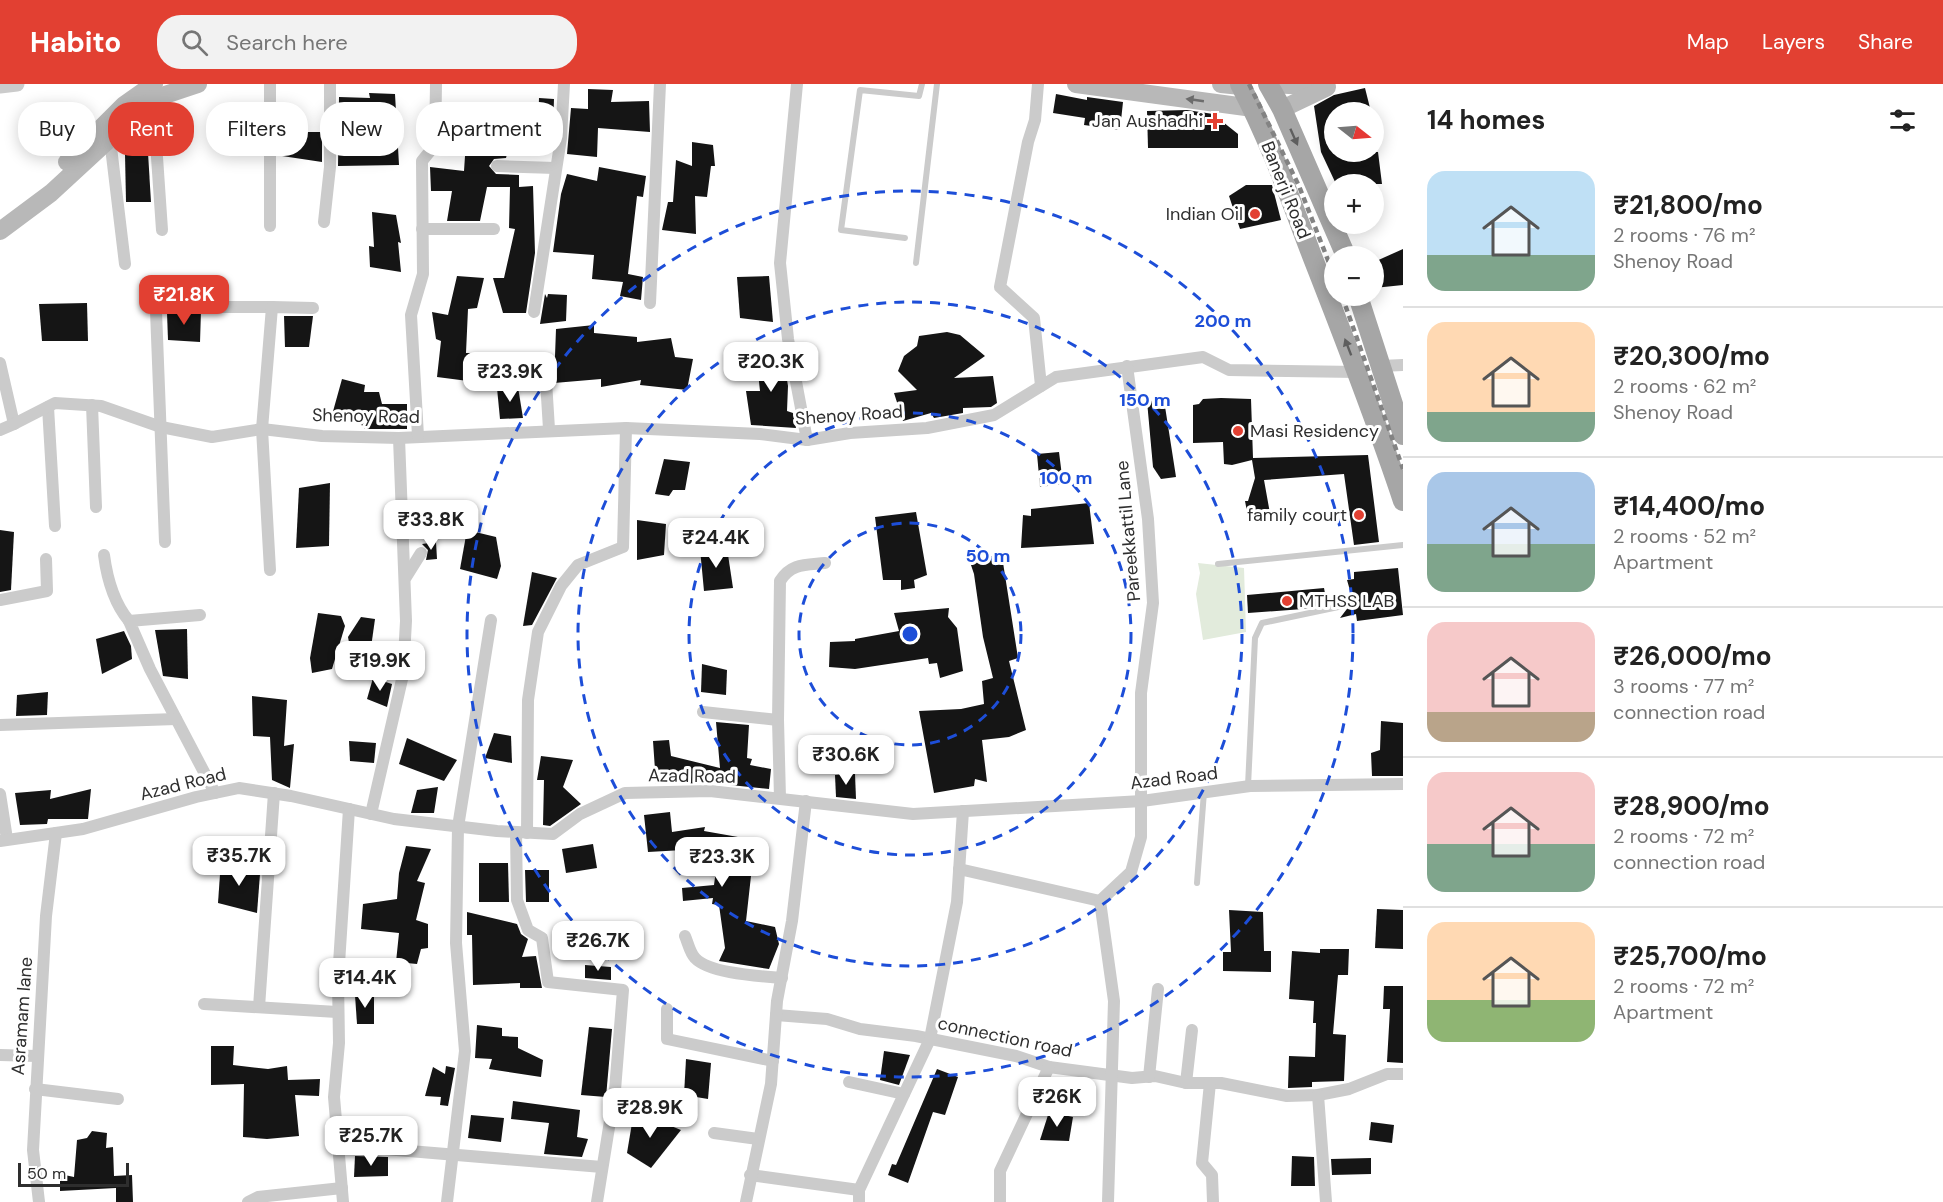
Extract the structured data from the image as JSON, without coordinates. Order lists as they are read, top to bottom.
{
  "streets": {
    "main road": ["Banerji Road"],
    "street": [
      "Shenoy Road",
      "Pareekkattil Lane",
      "Azad Road",
      "Asramam lane",
      "connection road"
    ]
  },
  "crossings": [
    ["Banerji Road", "Shenoy Road"],
    ["Shenoy Road", "Pareekkattil Lane"],
    ["Pareekkattil Lane", "Azad Road"],
    ["Azad Road", "Asramam lane"]
  ],
  "places": {
    "health": ["Jan Aushadhi"],
    "other": [
      "Indian Oil",
      "Masi Residency",
      "family court",
      "MTHSS LAB"
    ]
  },
  "scale_bar": "50 m",
  "north": "right",
  "page": {
    "header": "Habito",
    "search": "Search here",
    "nav": ["Map", "Layers", "Share"],
    "heading": "14 homes",
    "map_buttons": ["+", "−"],
    "chip": [
      "Buy",
      "Rent",
      "Filters",
      "New",
      "Apartment"
    ],
    "list": [
      {
        "name": "₹21,800/mo",
        "note": "2 rooms · 76 m² · Shenoy Road"
      },
      {
        "name": "₹20,300/mo",
        "note": "2 rooms · 62 m² · Shenoy Road"
      },
      {
        "name": "₹14,400/mo",
        "note": "2 rooms · 52 m² · Apartment"
      },
      {
        "name": "₹26,000/mo",
        "note": "3 rooms · 77 m² · connection road"
      },
      {
        "name": "₹28,900/mo",
        "note": "2 rooms · 72 m² · connection road"
      },
      {
        "name": "₹25,700/mo",
        "note": "2 rooms · 72 m² · Apartment"
      }
    ],
    "price": [
      "₹21.8K",
      "₹20.3K",
      "₹23.9K",
      "₹33.8K",
      "₹24.4K",
      "₹19.9K",
      "₹30.6K",
      "₹35.7K",
      "₹23.3K",
      "₹26.7K",
      "₹14.4K",
      "₹26K",
      "₹28.9K",
      "₹25.7K"
    ],
    "scale": "50 m"
  },
  "rings": [
    "200 m",
    "150 m",
    "100 m",
    "50 m"
  ]
}
